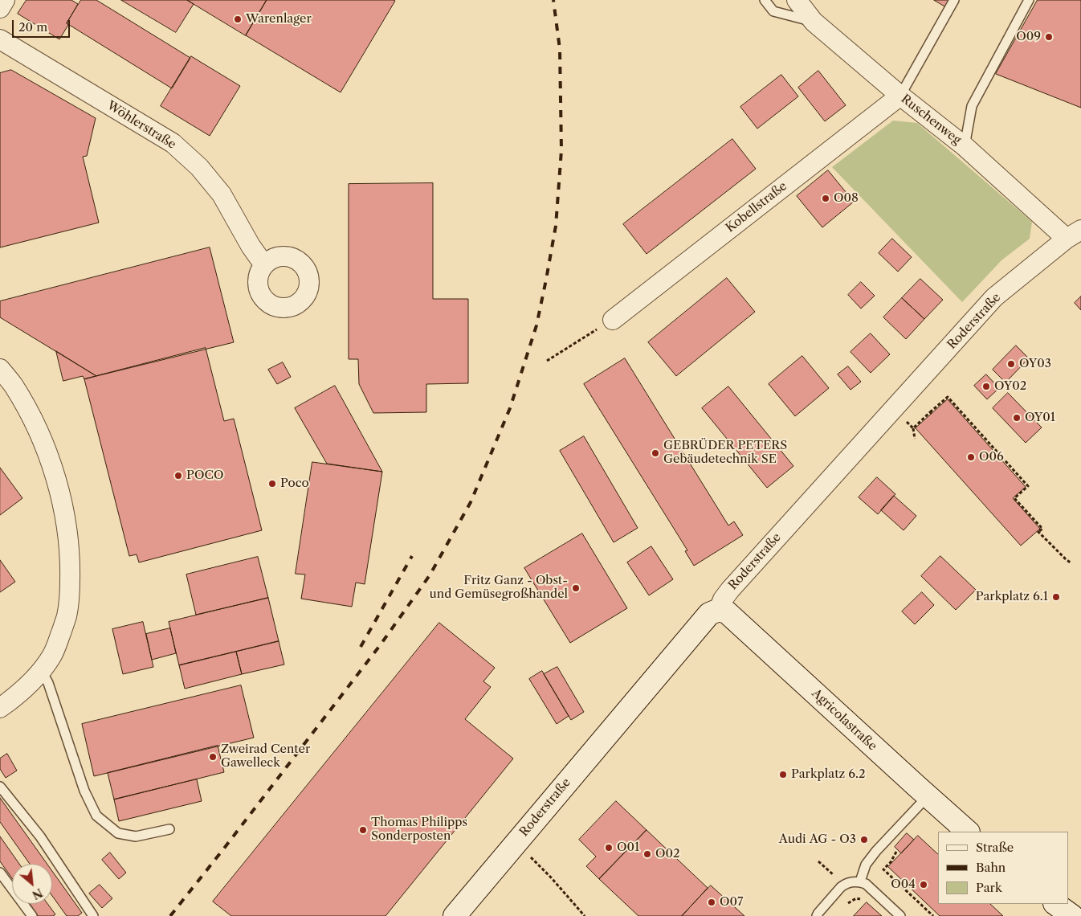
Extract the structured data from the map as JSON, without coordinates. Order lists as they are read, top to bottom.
{
  "streets": {
    "street": [
      "Ruschenweg",
      "Wöhlerstraße",
      "Kobellstraße",
      "Roderstraße",
      "Agricolastraße"
    ]
  },
  "crossings": [
    ["Ruschenweg", "Kobellstraße"],
    ["Ruschenweg", "Roderstraße"],
    ["Roderstraße", "Agricolastraße"]
  ],
  "places": [
    "Warenlager",
    "O09",
    "O08",
    "OY03",
    "OY02",
    "OY01",
    "GEBRÜDER PETERS Gebäudetechnik SE",
    "O06",
    "POCO",
    "Poco",
    "Fritz Ganz - Obst- und Gemüsegroßhandel",
    "Parkplatz 6.1",
    "Zweirad Center Gawelleck",
    "Parkplatz 6.2",
    "Thomas Philipps Sonderposten",
    "Audi AG - O3",
    "O01",
    "O02",
    "O04",
    "O07"
  ],
  "legend": ["Straße", "Bahn", "Park"],
  "scale_bar": "20 m",
  "north": "bottom right"
}
